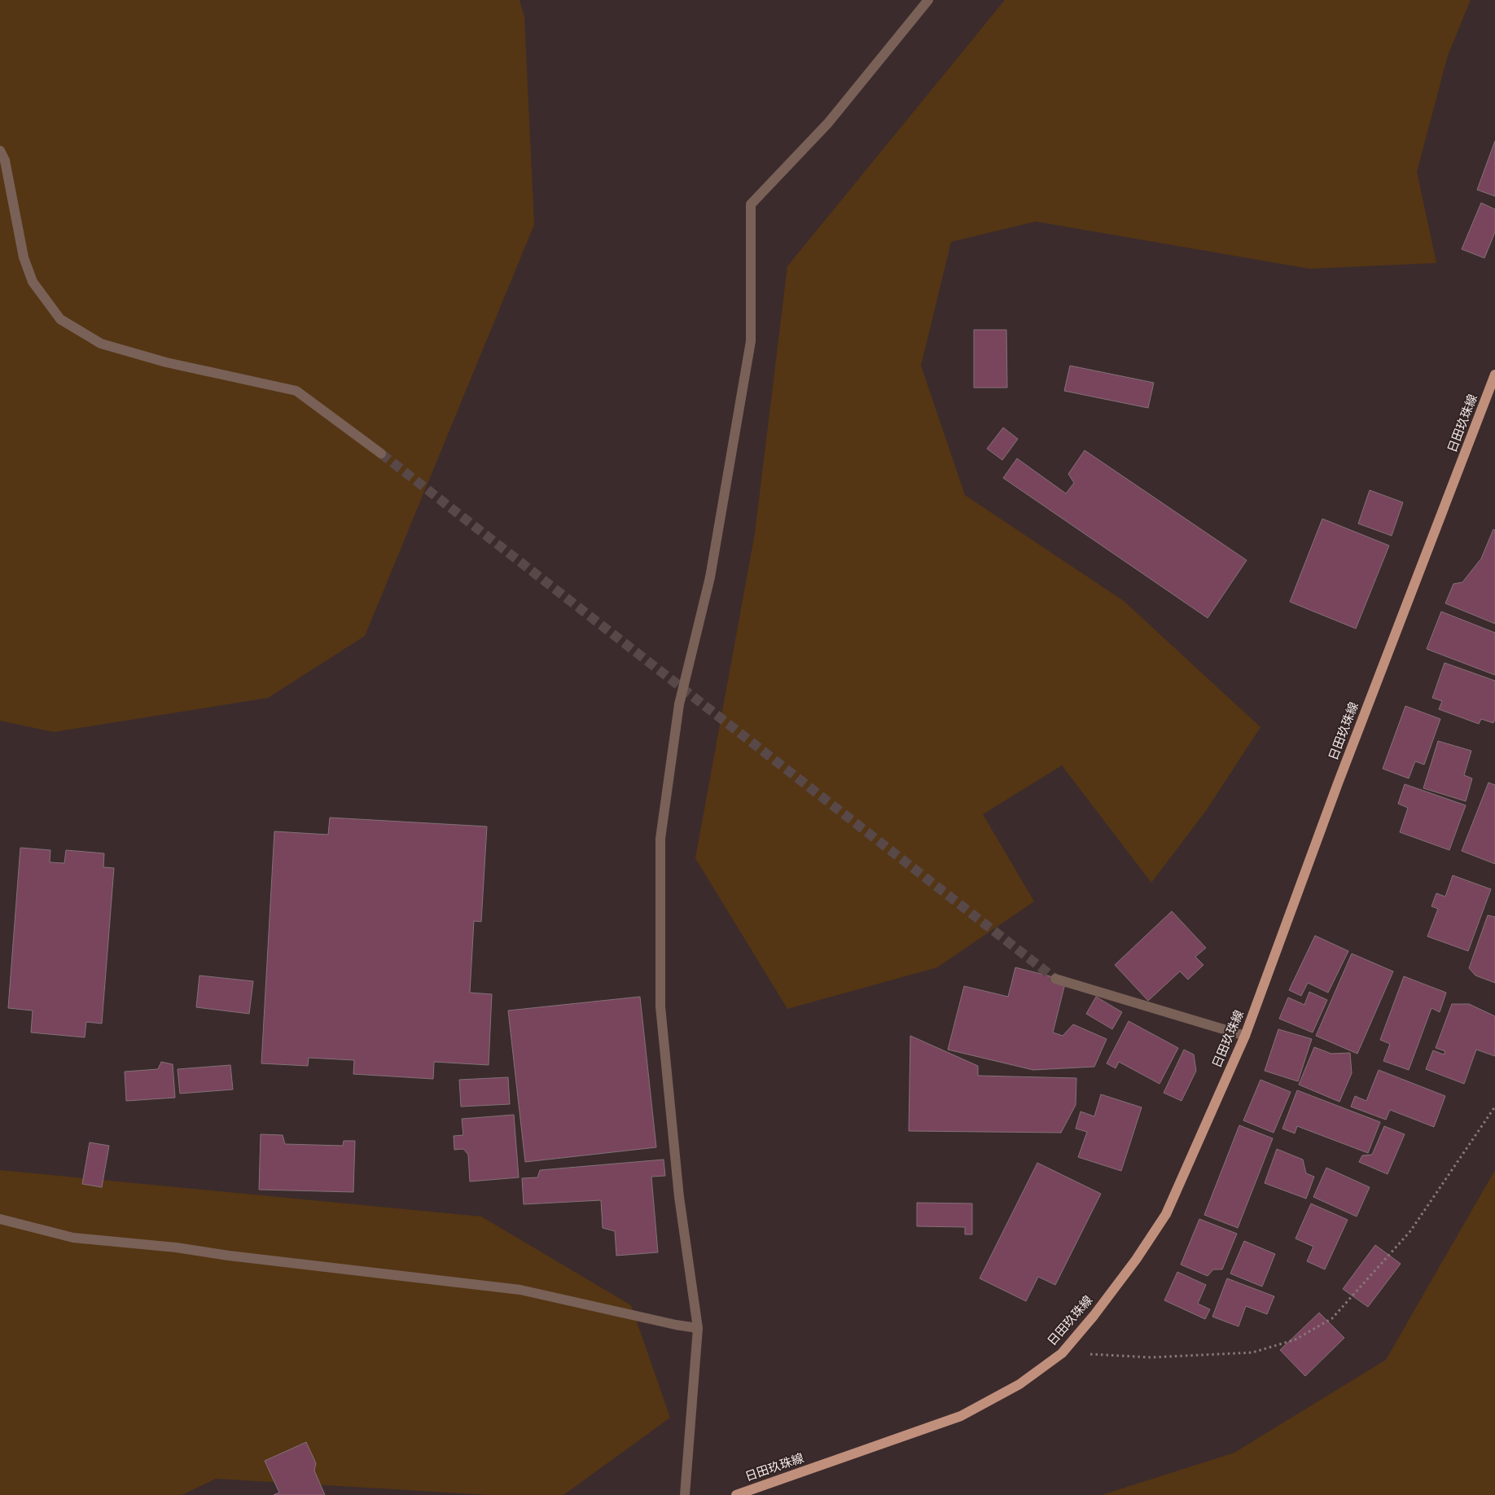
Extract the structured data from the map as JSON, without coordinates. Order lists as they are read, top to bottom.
{
  "streets": {
    "main road": ["日田玖珠線"]
  }
}
